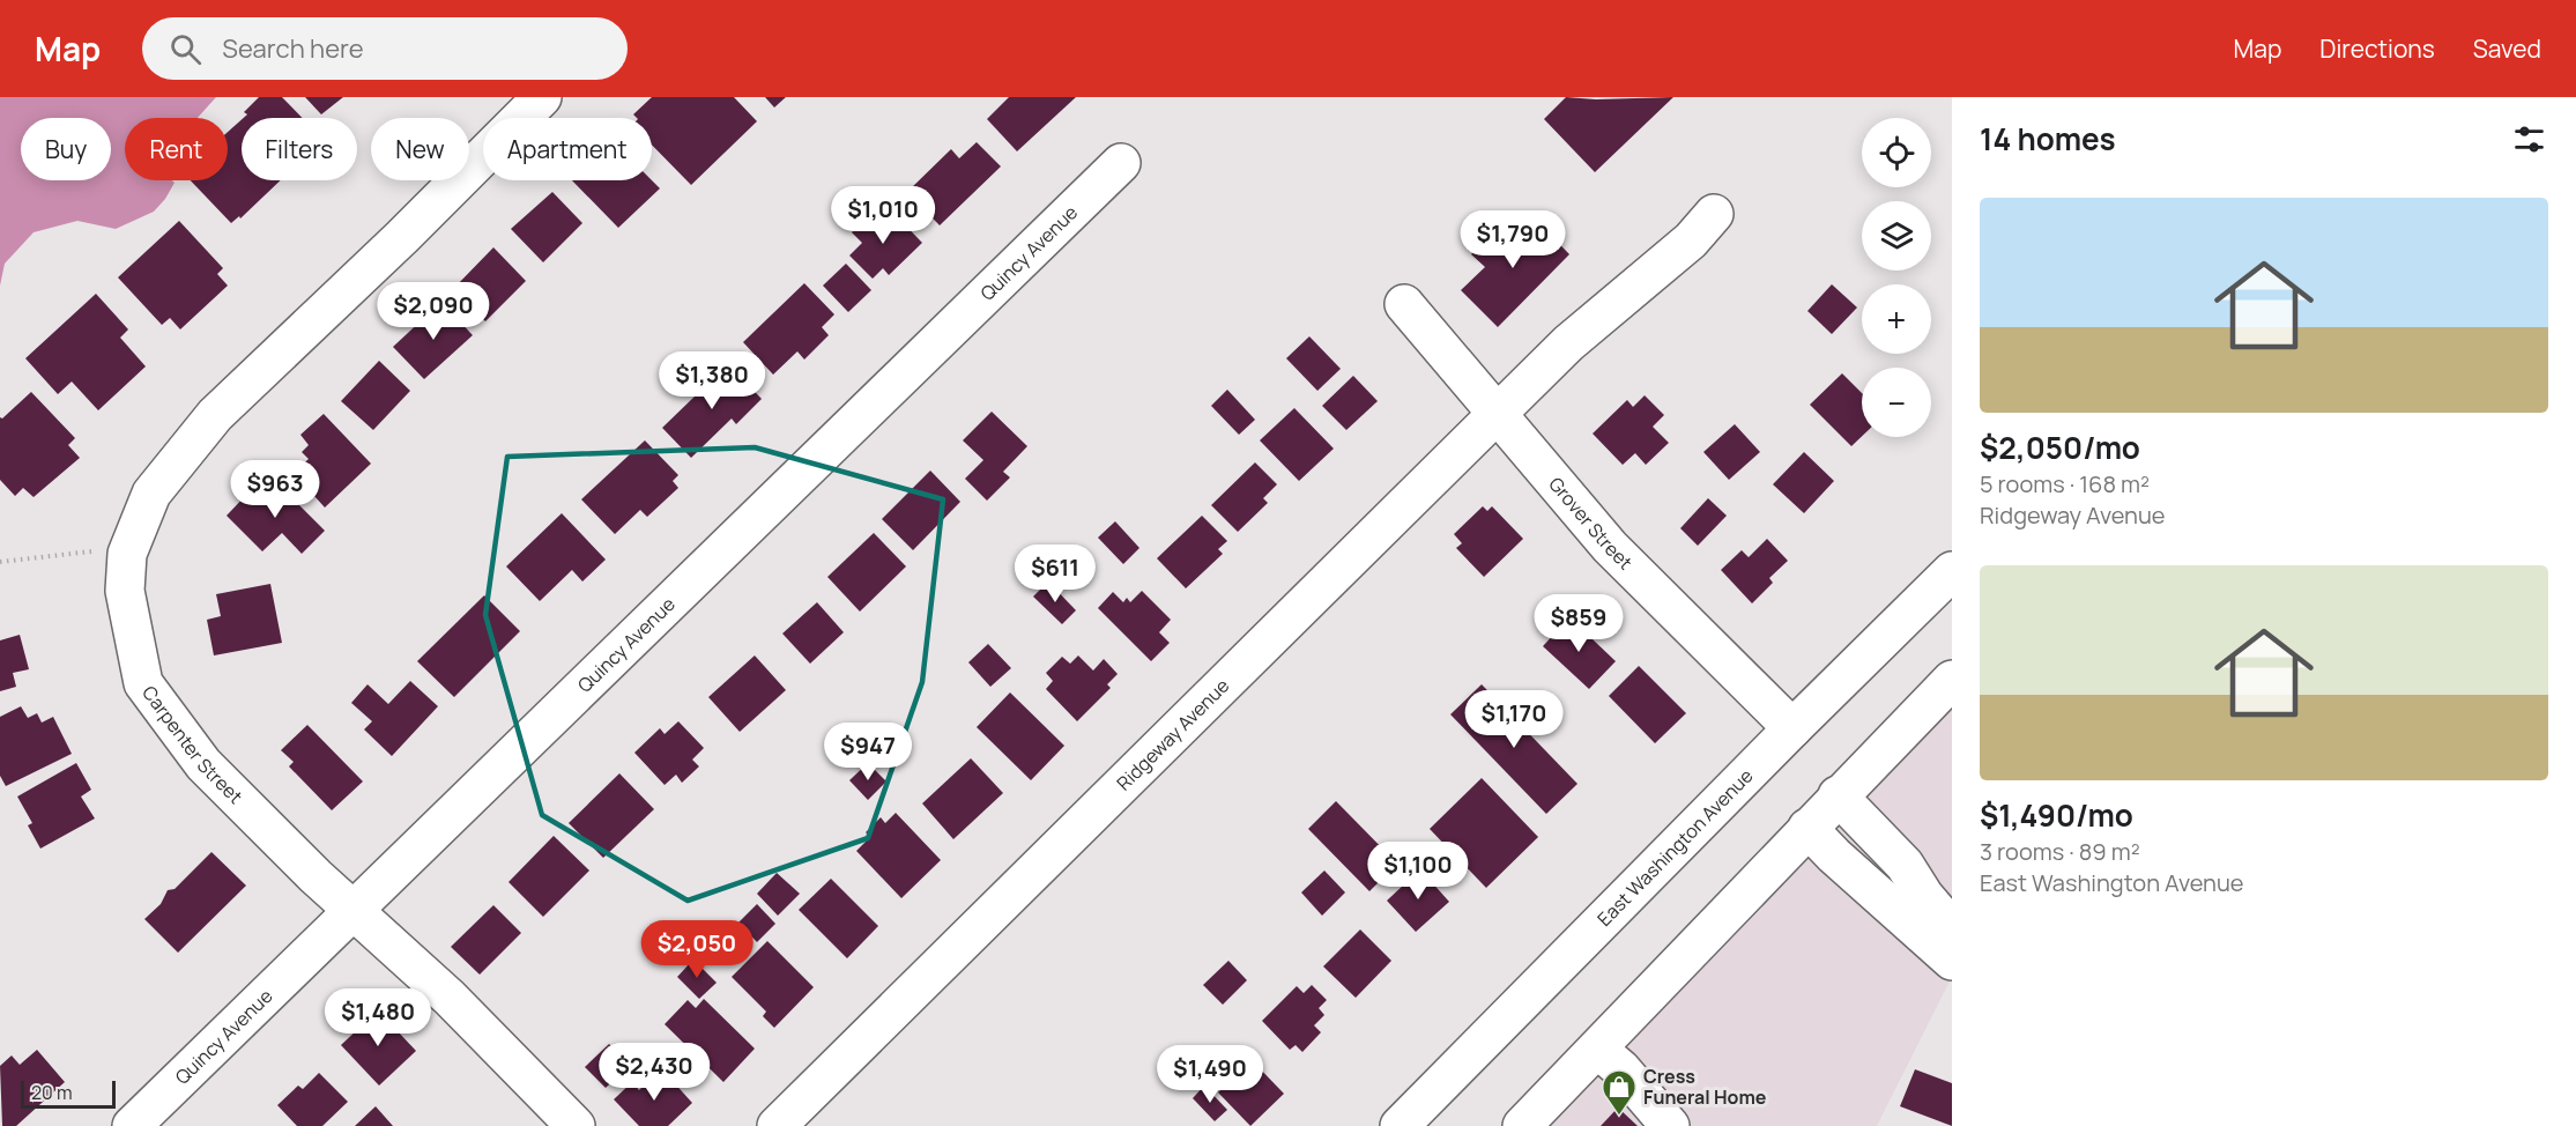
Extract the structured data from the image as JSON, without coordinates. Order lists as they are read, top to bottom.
{
  "streets": {
    "street": [
      "Quincy Avenue",
      "Grover Street",
      "Ridgeway Avenue",
      "Carpenter Street",
      "East Washington Avenue"
    ]
  },
  "crossings": [
    ["Quincy Avenue", "Carpenter Street"],
    ["Grover Street", "Ridgeway Avenue"],
    ["Grover Street", "East Washington Avenue"]
  ],
  "places": {
    "shop": ["Cress Funeral Home"]
  },
  "scale_bar": "20 m",
  "page": {
    "header": "Map",
    "search": "Search here",
    "nav": ["Map", "Directions", "Saved"],
    "heading": "14 homes",
    "map_buttons": ["+", "−"],
    "chip": [
      "Buy",
      "Rent",
      "Filters",
      "New",
      "Apartment"
    ],
    "list": [
      {
        "name": "$2,050/mo",
        "note": "5 rooms · 168 m² · Ridgeway Avenue"
      },
      {
        "name": "$1,490/mo",
        "note": "3 rooms · 89 m² · East Washington Avenue"
      }
    ],
    "price": [
      "$1,010",
      "$1,790",
      "$2,090",
      "$1,380",
      "$963",
      "$611",
      "$859",
      "$1,170",
      "$947",
      "$1,100",
      "$2,050",
      "$1,480",
      "$2,430",
      "$1,490"
    ],
    "scale": "20 m"
  }
}
